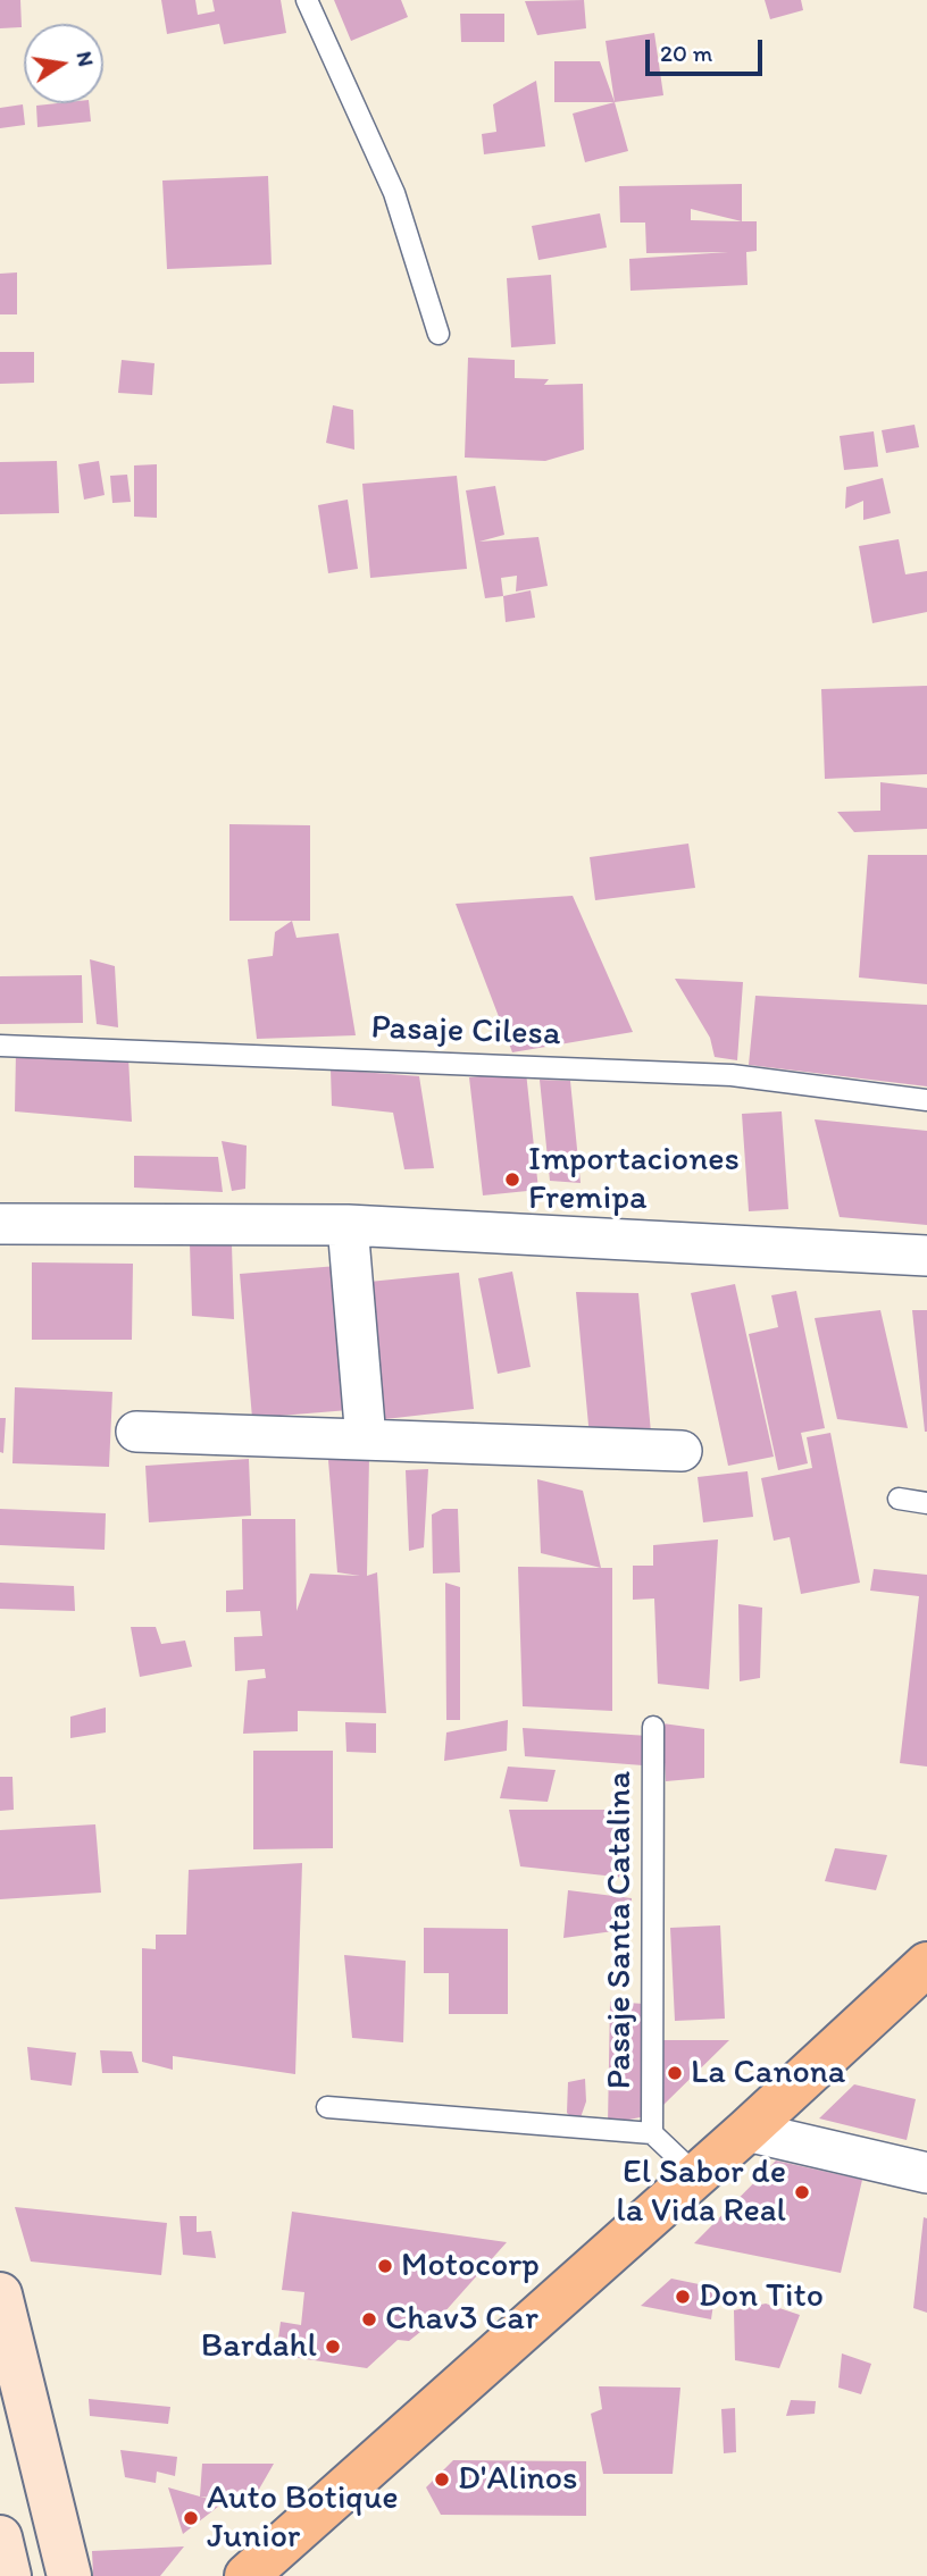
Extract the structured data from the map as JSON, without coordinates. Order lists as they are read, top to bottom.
{
  "streets": {
    "lane": ["Pasaje Cilesa", "Pasaje Santa Catalina"]
  },
  "places": [
    "Importaciones Fremipa",
    "La Canona",
    "El Sabor de la Vida Real",
    "Motocorp",
    "Don Tito",
    "Chav3 Car",
    "Bardahl",
    "D'Alinos",
    "Auto Botique Junior"
  ],
  "scale_bar": "20 m",
  "north": "right"
}
